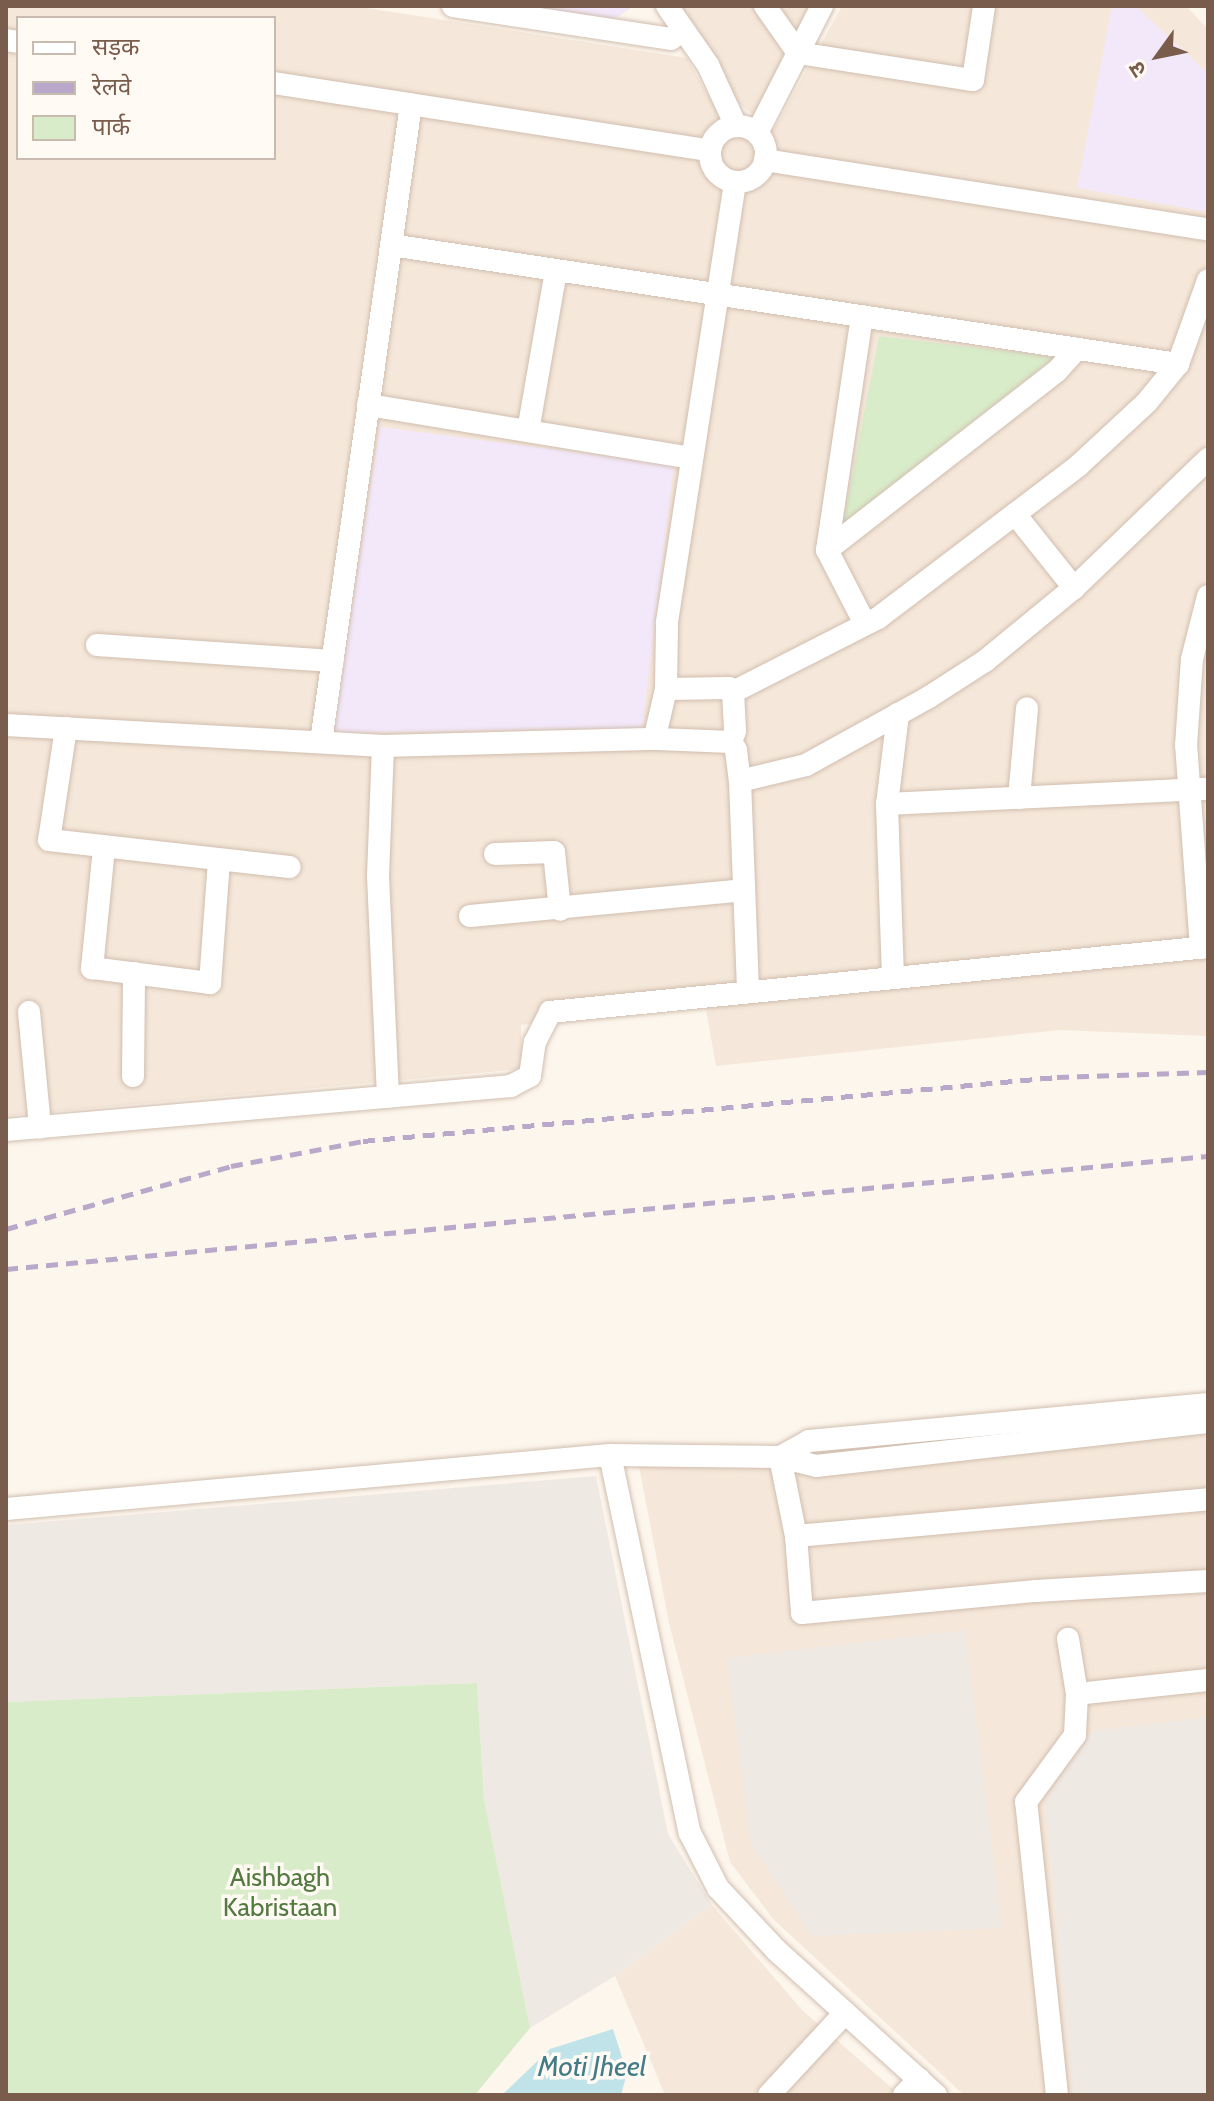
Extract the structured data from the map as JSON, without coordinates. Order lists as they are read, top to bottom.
{
  "water": ["Moti Jheel"],
  "parks": ["Aishbagh Kabristaan"],
  "legend": ["सड़क", "रेलवे", "पार्क"],
  "north": "bottom left"
}
